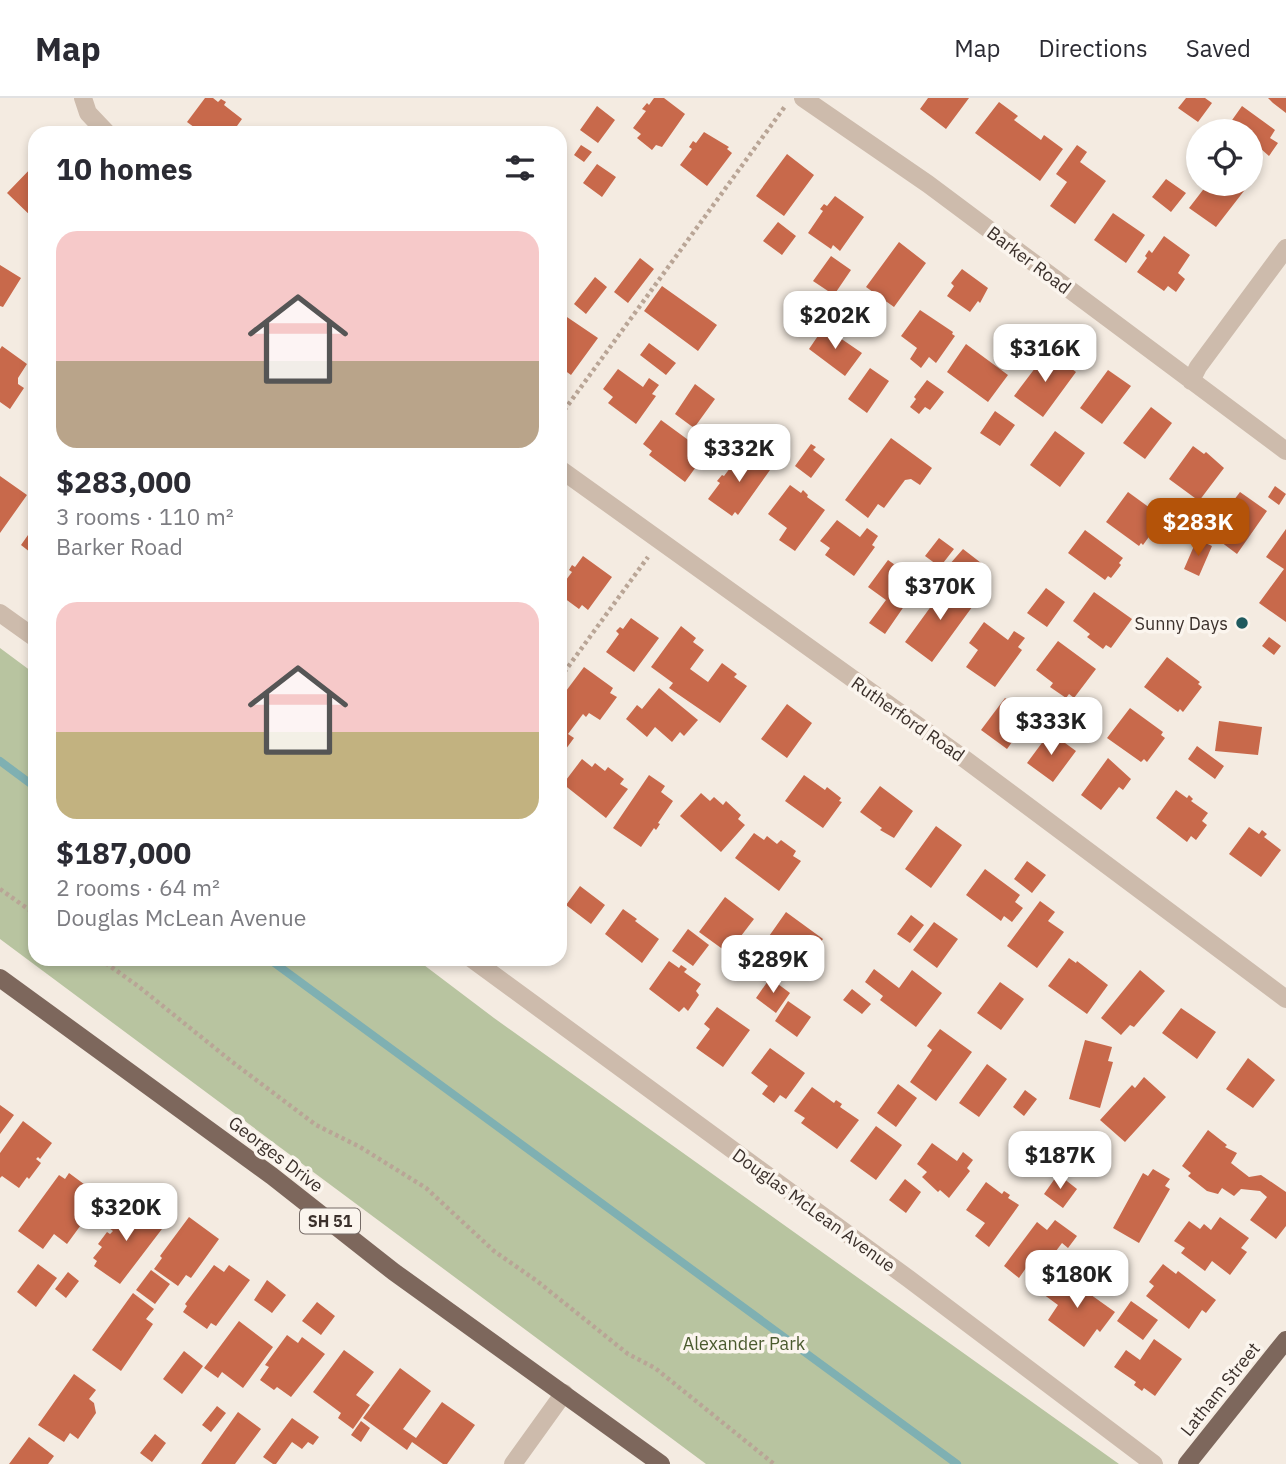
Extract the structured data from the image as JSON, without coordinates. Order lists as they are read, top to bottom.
{
  "streets": {
    "main road": ["Georges Drive", "SH 51", "Latham Street"],
    "street": ["Barker Road", "Rutherford Road", "Douglas McLean Avenue"]
  },
  "parks": ["Alexander Park"],
  "places": ["Sunny Days"],
  "page": {
    "header": "Map",
    "nav": ["Map", "Directions", "Saved"],
    "heading": "10 homes",
    "list": [
      {
        "name": "$283,000",
        "note": "3 rooms · 110 m² · Barker Road"
      },
      {
        "name": "$187,000",
        "note": "2 rooms · 64 m² · Douglas McLean Avenue"
      }
    ],
    "price": [
      "$202K",
      "$316K",
      "$332K",
      "$283K",
      "$370K",
      "$333K",
      "$289K",
      "$187K",
      "$320K",
      "$180K"
    ]
  }
}
